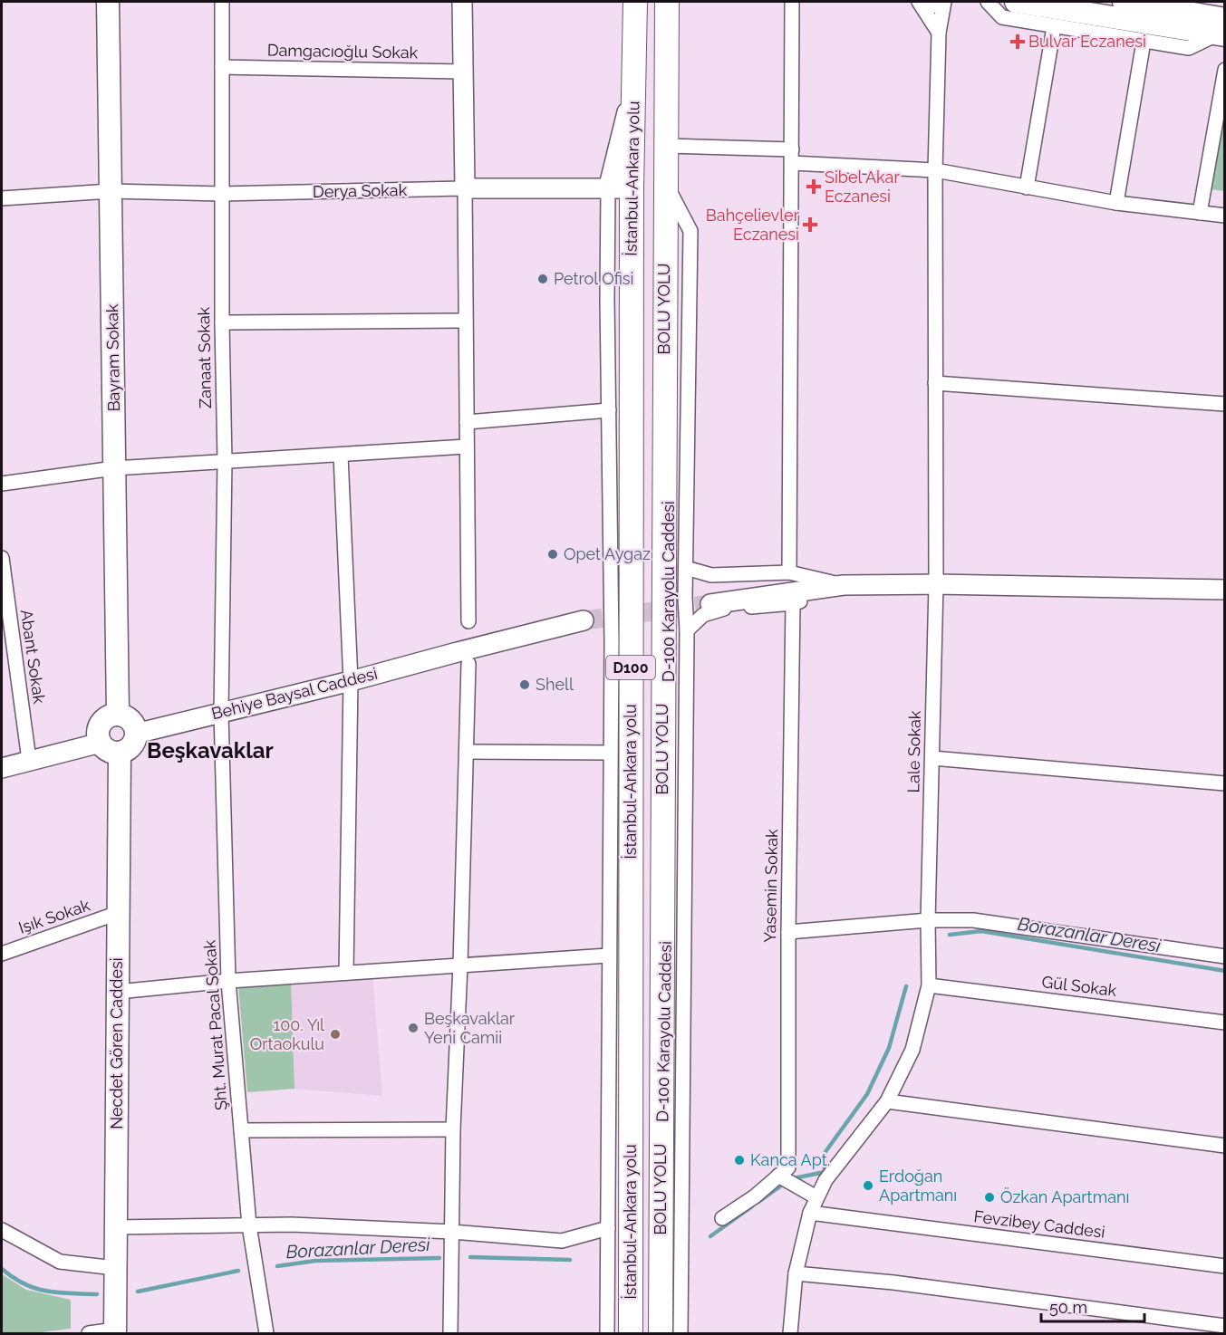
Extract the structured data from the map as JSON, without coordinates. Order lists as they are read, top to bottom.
{
  "streets": {
    "highway": ["İstanbul-Ankara yolu", "BOLU YOLU", "D100"],
    "main road": [
      "Derya Sokak",
      "Bayram Sokak",
      "Behiye Baysal Caddesi",
      "Necdet Gören Caddesi"
    ],
    "street": [
      "Damgacıoğlu Sokak",
      "Zanaat Sokak",
      "D-100 Karayolu Caddesi",
      "Abant Sokak",
      "Lale Sokak",
      "Yasemin Sokak",
      "Işık Sokak",
      "Gül Sokak",
      "Şht. Murat Pacal Sokak",
      "Fevzibey Caddesi"
    ]
  },
  "crossings": [
    ["Damgacıoğlu Sokak", "Zanaat Sokak"],
    ["İstanbul-Ankara yolu", "Derya Sokak"],
    ["Derya Sokak", "Bayram Sokak"],
    ["Derya Sokak", "Zanaat Sokak"],
    ["BOLU YOLU", "D-100 Karayolu Caddesi"],
    ["Bayram Sokak", "Behiye Baysal Caddesi"],
    ["Bayram Sokak", "Necdet Gören Caddesi"],
    ["Zanaat Sokak", "Behiye Baysal Caddesi"],
    ["Zanaat Sokak", "Şht. Murat Pacal Sokak"],
    ["Behiye Baysal Caddesi", "Şht. Murat Pacal Sokak"],
    ["Behiye Baysal Caddesi", "Necdet Gören Caddesi"],
    ["Lale Sokak", "Gül Sokak"],
    ["Lale Sokak", "Fevzibey Caddesi"],
    ["Işık Sokak", "Necdet Gören Caddesi"]
  ],
  "districts": ["Beşkavaklar"],
  "water": ["Borazanlar Deresi"],
  "places": {
    "health": ["Bulvar Eczanesi", "Sibel Akar Eczanesi", "Bahçelievler Eczanesi"],
    "other": [
      "Petrol Ofisi",
      "Opet Aygaz",
      "Shell",
      "Beşkavaklar Yeni Camii",
      "100. Yıl Ortaokulu",
      "Kanca Apt.",
      "Erdoğan Apartmanı",
      "Özkan Apartmanı"
    ]
  },
  "scale_bar": "50 m"
}
